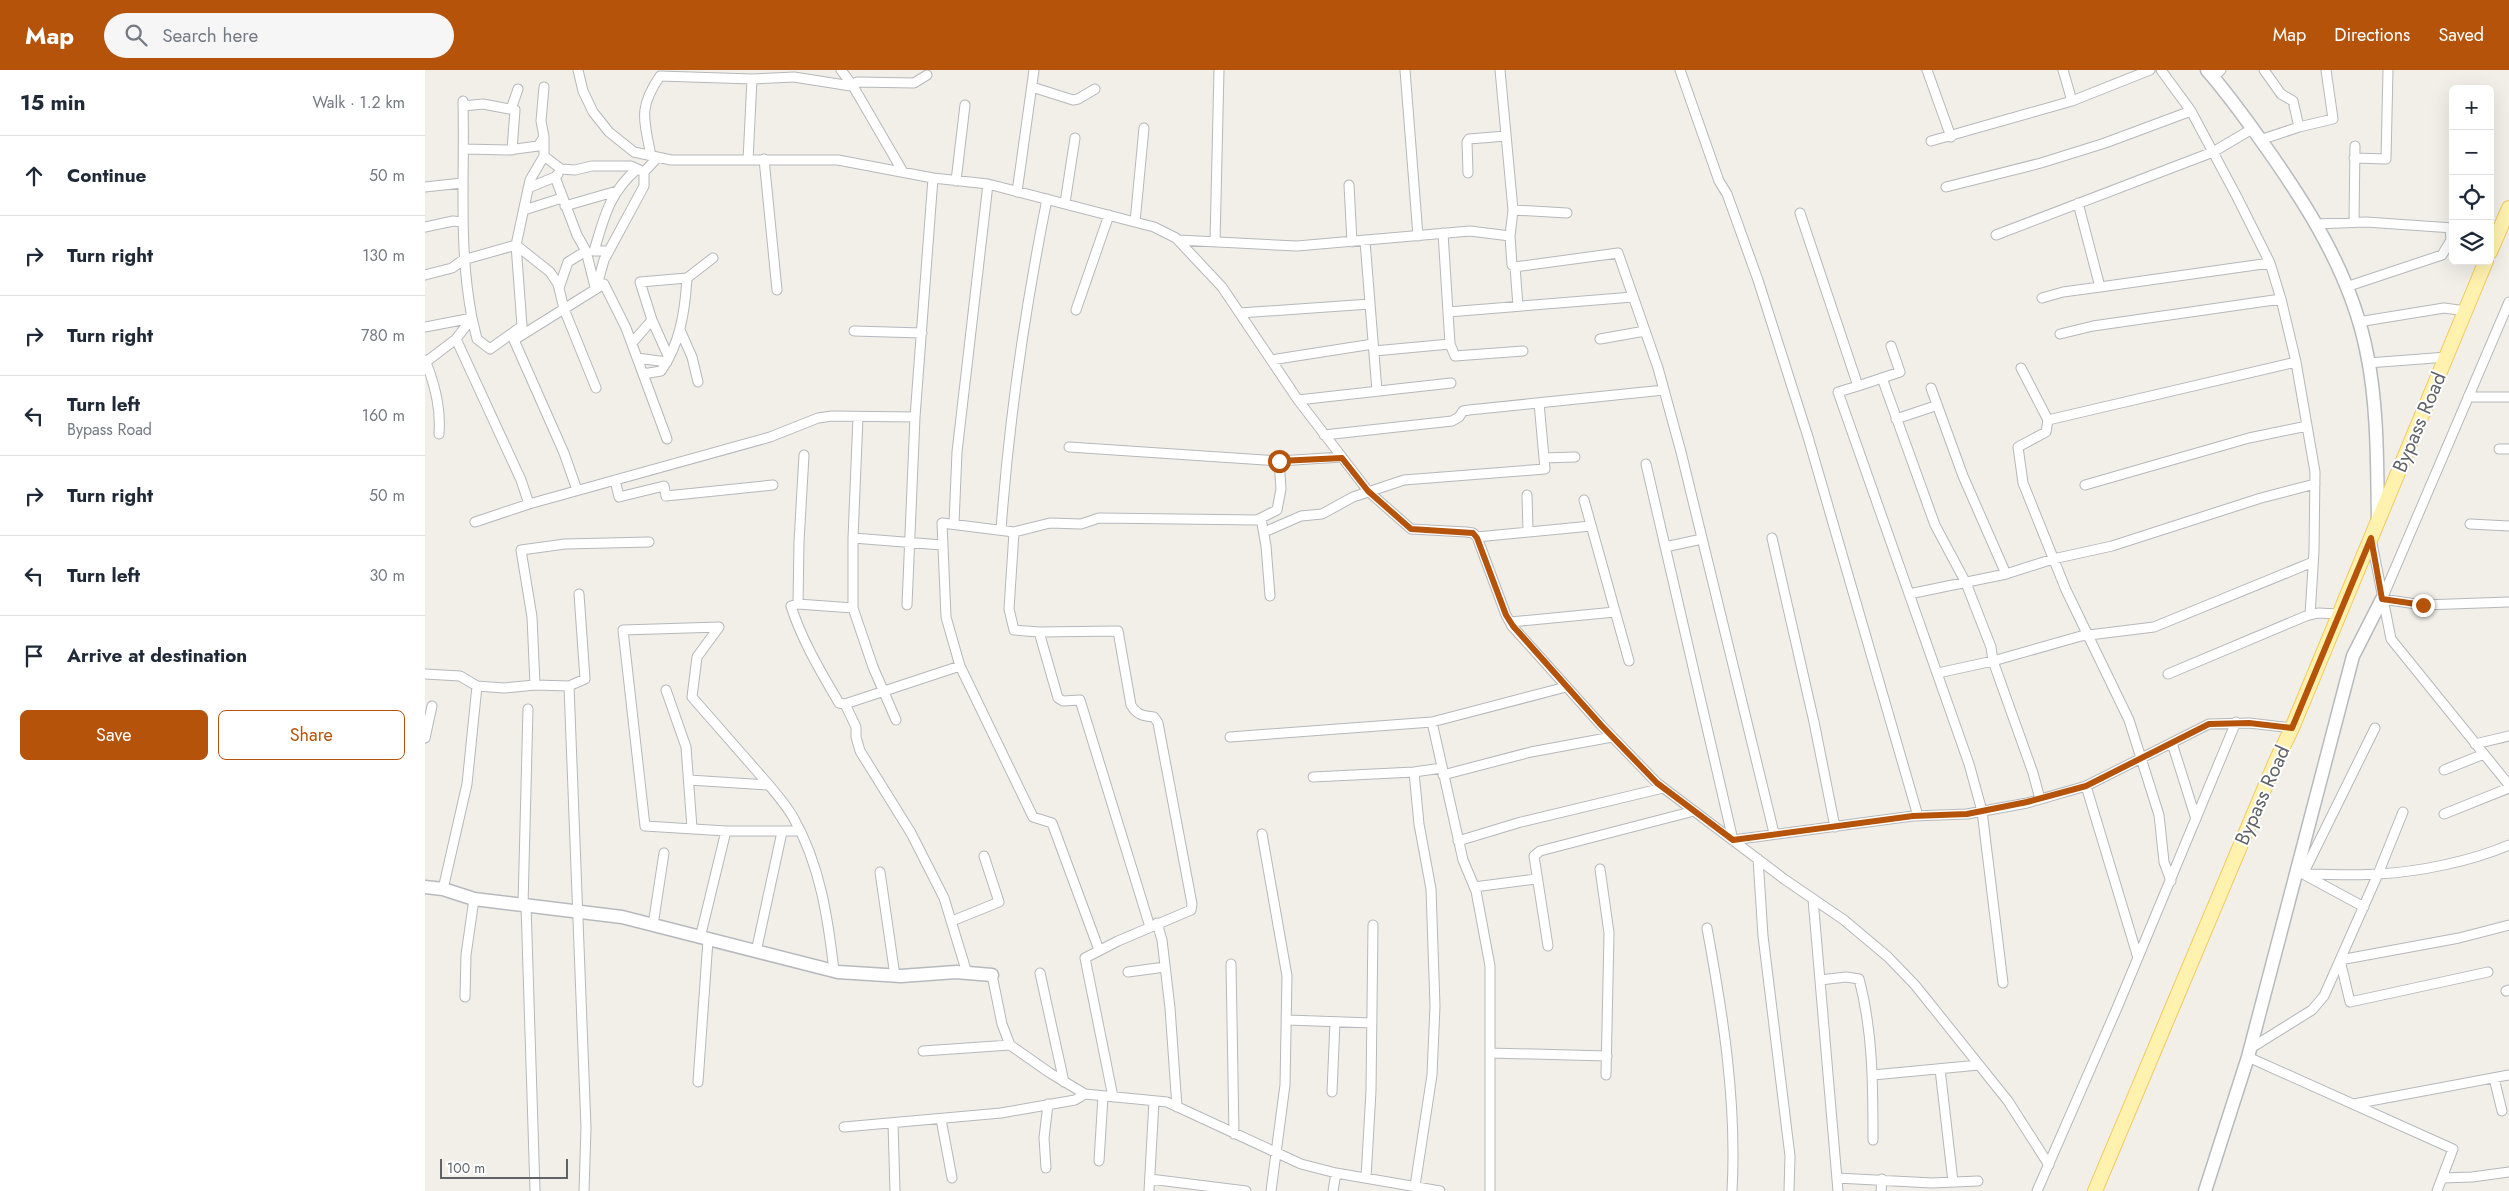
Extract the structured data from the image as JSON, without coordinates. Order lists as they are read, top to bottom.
{
  "streets": {
    "main road": ["Bypass Road"]
  },
  "scale_bar": "100 m",
  "page": {
    "header": "Map",
    "search": "Search here",
    "nav": ["Map", "Directions", "Saved"],
    "heading": ["15 min", "Walk · 1.2 km"],
    "map_buttons": ["+", "−"],
    "list": [
      ["Continue", "50 m"],
      ["Turn right", "130 m"],
      ["Turn right", "780 m"],
      ["Turn left", "Bypass Road", "160 m"],
      ["Turn right", "50 m"],
      ["Turn left", "30 m"],
      "Arrive at destination"
    ],
    "buttons": ["Save", "Share"],
    "scale": "100 m"
  }
}
